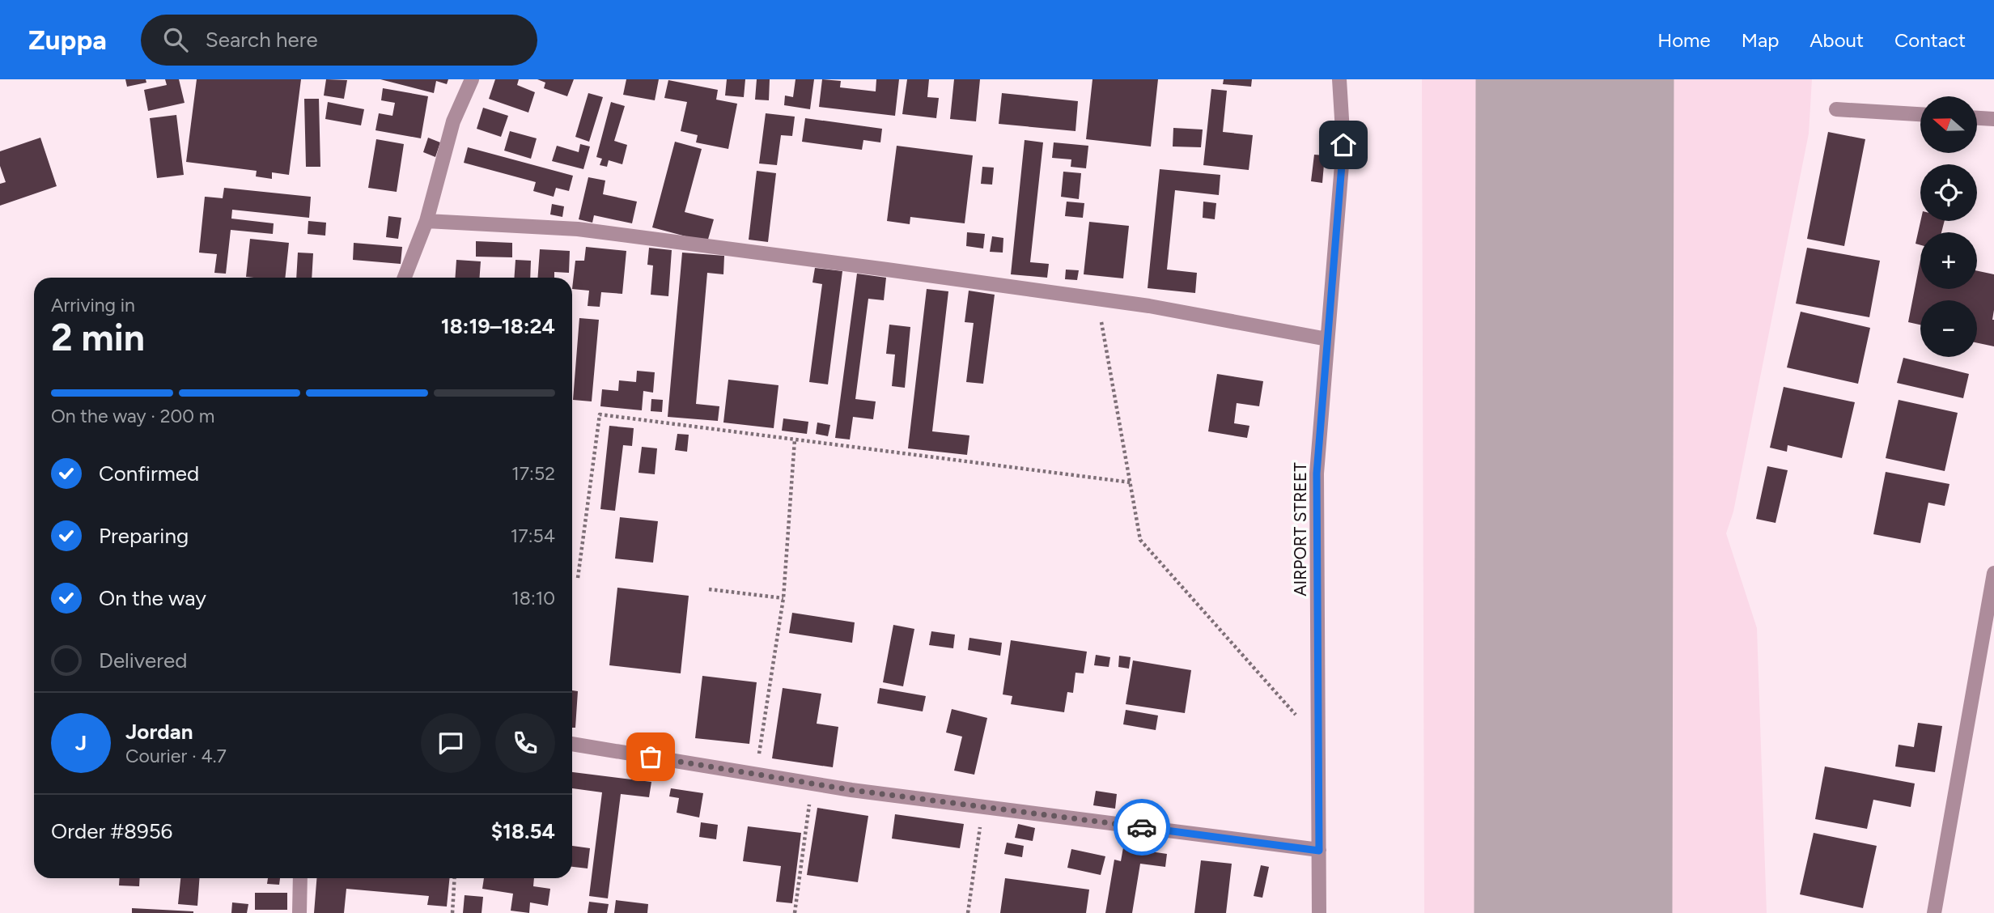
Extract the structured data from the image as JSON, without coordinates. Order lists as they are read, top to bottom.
{
  "streets": {
    "street": ["AIRPORT STREET"]
  },
  "north": "left",
  "page": {
    "header": "Zuppa",
    "search": "Search here",
    "nav": [
      "Home",
      "Map",
      "About",
      "Contact"
    ],
    "map_buttons": ["+", "−"],
    "heading": ["2 min", "Arriving in", "18:19–18:24"],
    "panel": [
      "Jordan",
      "Courier · 4.7",
      "Order #8956",
      "$18.54"
    ],
    "bar": "On the way · 200 m",
    "list": [
      ["Confirmed", "17:52"],
      ["Preparing", "17:54"],
      ["On the way", "18:10"],
      "Delivered"
    ],
    "round": "J"
  }
}
